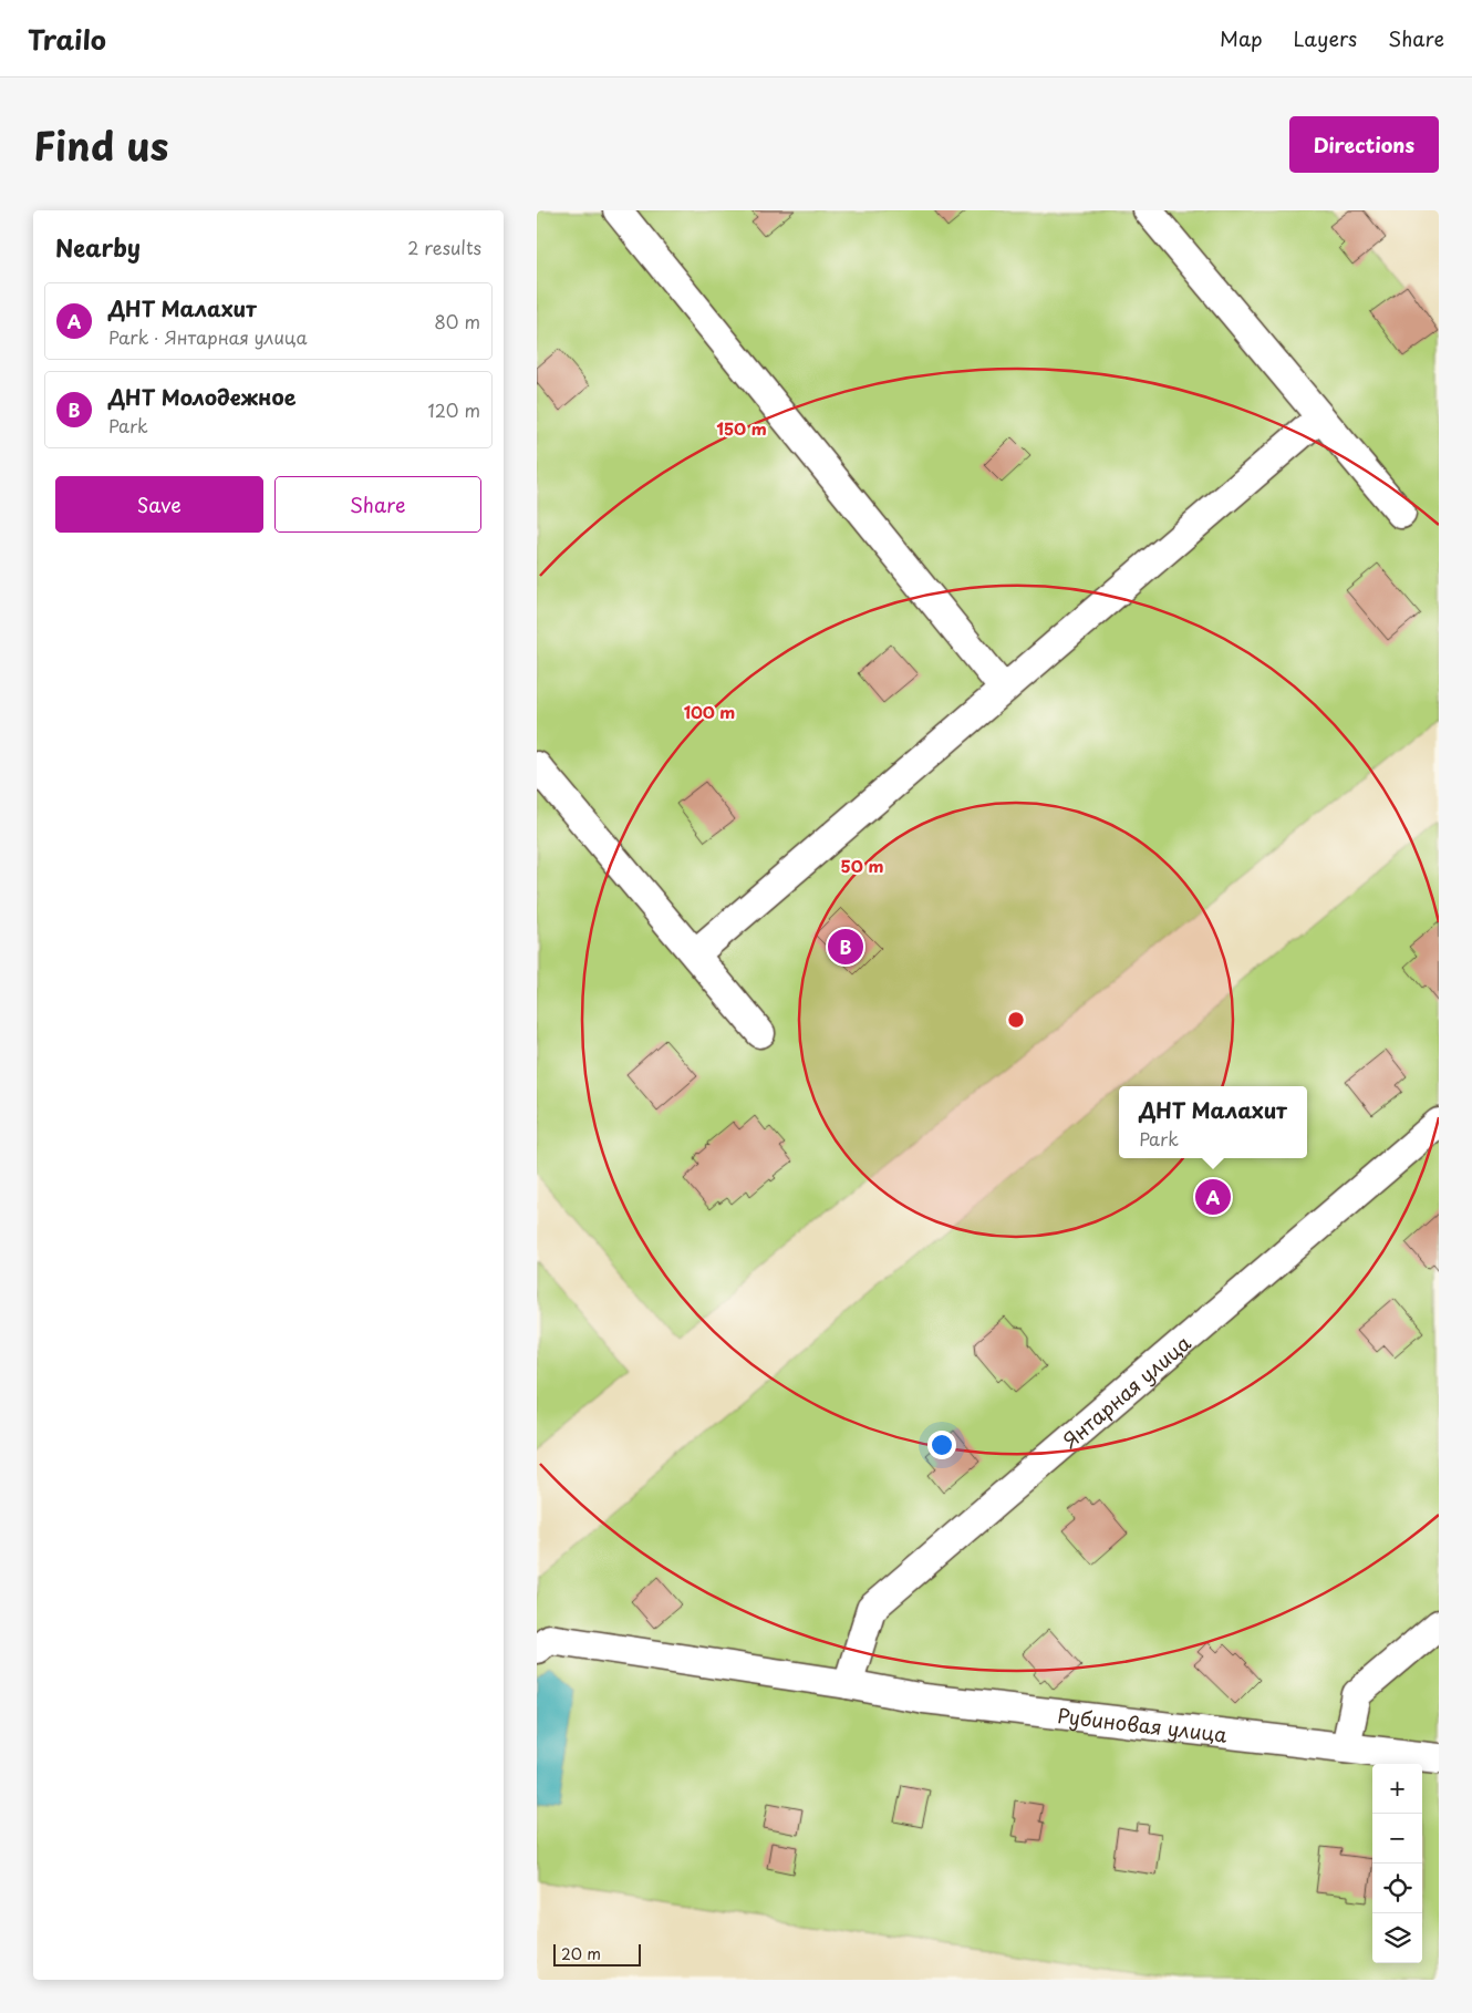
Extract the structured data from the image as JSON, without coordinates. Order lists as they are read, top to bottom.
{
  "streets": {
    "street": ["Янтарная улица", "Рубиновая улица"]
  },
  "crossings": [
    ["Янтарная улица", "Рубиновая улица"]
  ],
  "scale_bar": "20 m",
  "page": {
    "header": "Trailo",
    "nav": ["Map", "Layers", "Share"],
    "title": "Find us",
    "buttons": [
      "Directions",
      ["Save", "Share"]
    ],
    "heading": ["Nearby", "2 results"],
    "list": [
      {
        "mark": "A",
        "name": "ДНТ Малахит",
        "note": "Park · Янтарная улица",
        "value": "80 m"
      },
      {
        "mark": "B",
        "name": "ДНТ Молодежное",
        "note": "Park",
        "value": "120 m"
      }
    ],
    "pins": ["B", "A"],
    "popup": ["ДНТ Малахит", "Park"],
    "map_buttons": ["+", "−"],
    "scale": "20 m"
  },
  "rings": ["150 m", "100 m", "50 m"]
}
